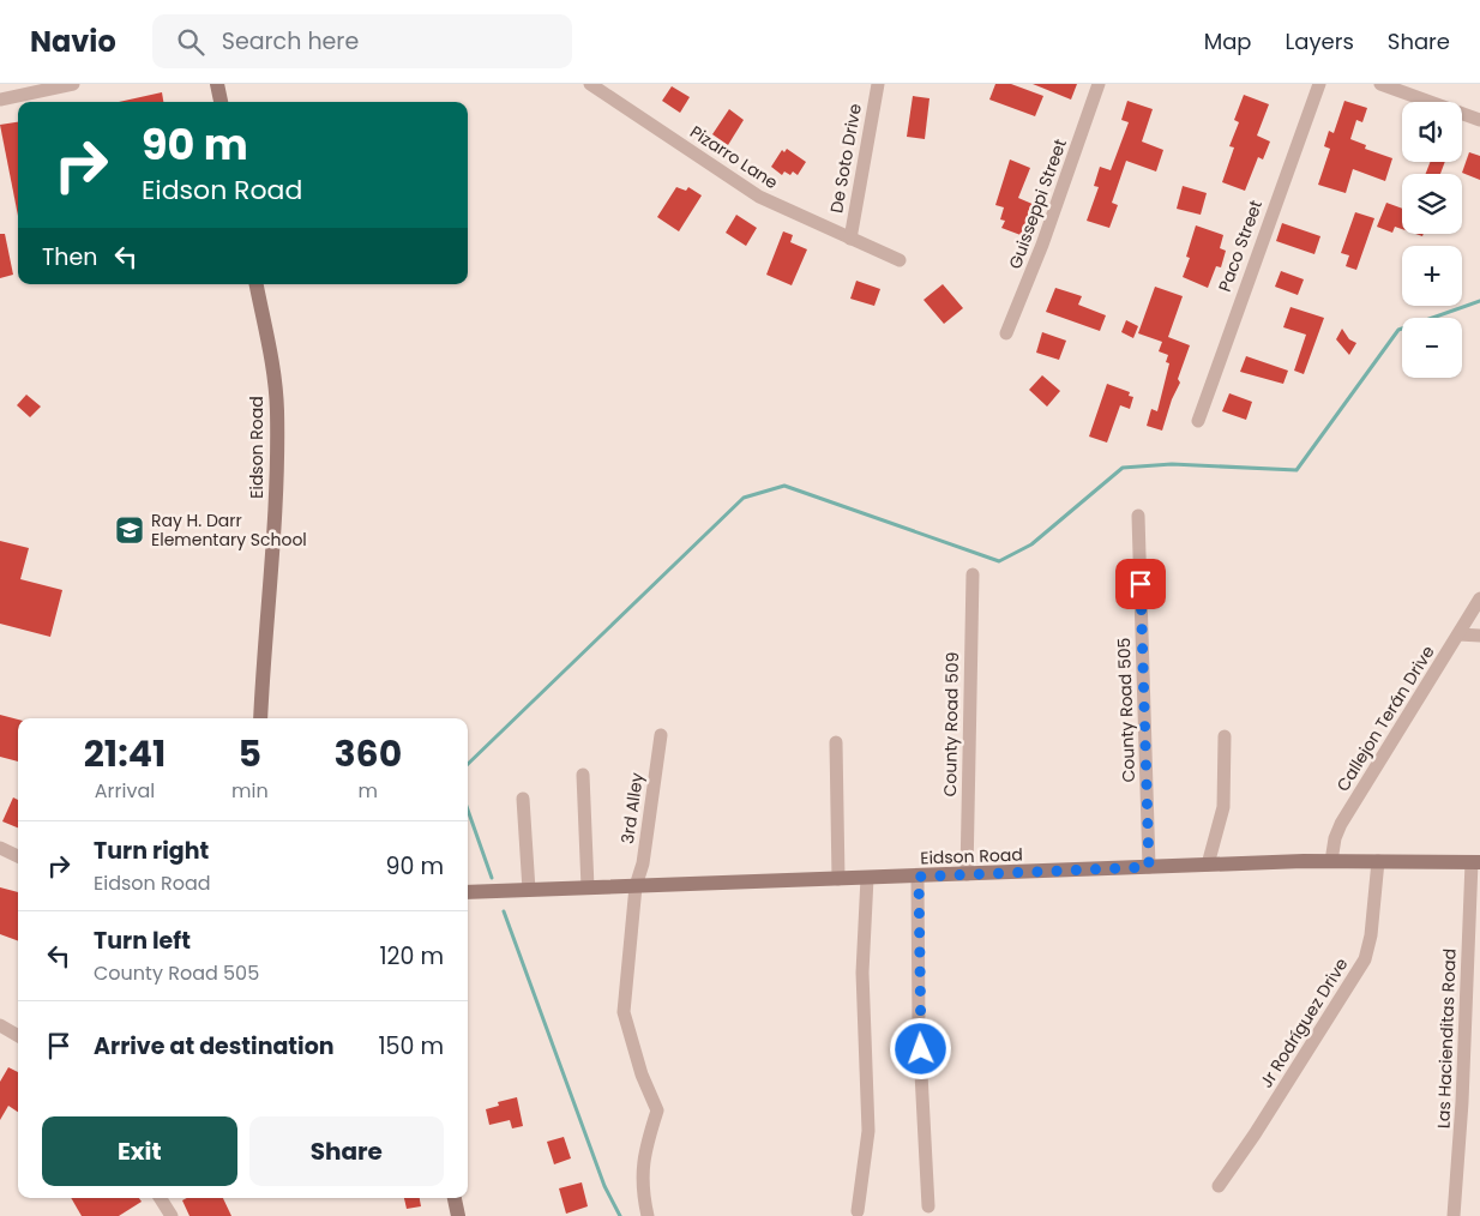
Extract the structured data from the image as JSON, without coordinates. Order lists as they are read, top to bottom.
{
  "streets": {
    "street": [
      "Pizarro Lane",
      "De Soto Drive",
      "Guisseppi Street",
      "Paco Street",
      "Eidson Road",
      "County Road 505",
      "Callejon Terán Drive",
      "County Road 509",
      "3rd Alley",
      "Jr Rodríguez Drive",
      "Las Hacienditas Road"
    ]
  },
  "crossings": [
    ["Pizarro Lane", "De Soto Drive"],
    ["Eidson Road", "County Road 505"],
    ["Eidson Road", "Callejon Terán Drive"],
    ["Eidson Road", "County Road 509"],
    ["Eidson Road", "3rd Alley"],
    ["Eidson Road", "Jr Rodríguez Drive"],
    ["Eidson Road", "Las Hacienditas Road"]
  ],
  "places": {
    "school or university": ["Ray H. Darr Elementary School"]
  },
  "page": {
    "header": "Navio",
    "search": "Search here",
    "nav": ["Map", "Layers", "Share"],
    "map_buttons": ["+", "−"],
    "turn": ["90 m", "Eidson Road"],
    "then": "Then",
    "eta": [
      "21:41",
      "Arrival",
      "5",
      "min",
      "360",
      "m"
    ],
    "list": [
      {
        "name": "Turn right",
        "note": "Eidson Road",
        "value": "90 m"
      },
      {
        "name": "Turn left",
        "note": "County Road 505",
        "value": "120 m"
      },
      {
        "name": "Arrive at destination",
        "value": "150 m"
      }
    ],
    "buttons": ["Exit", "Share"]
  }
}
